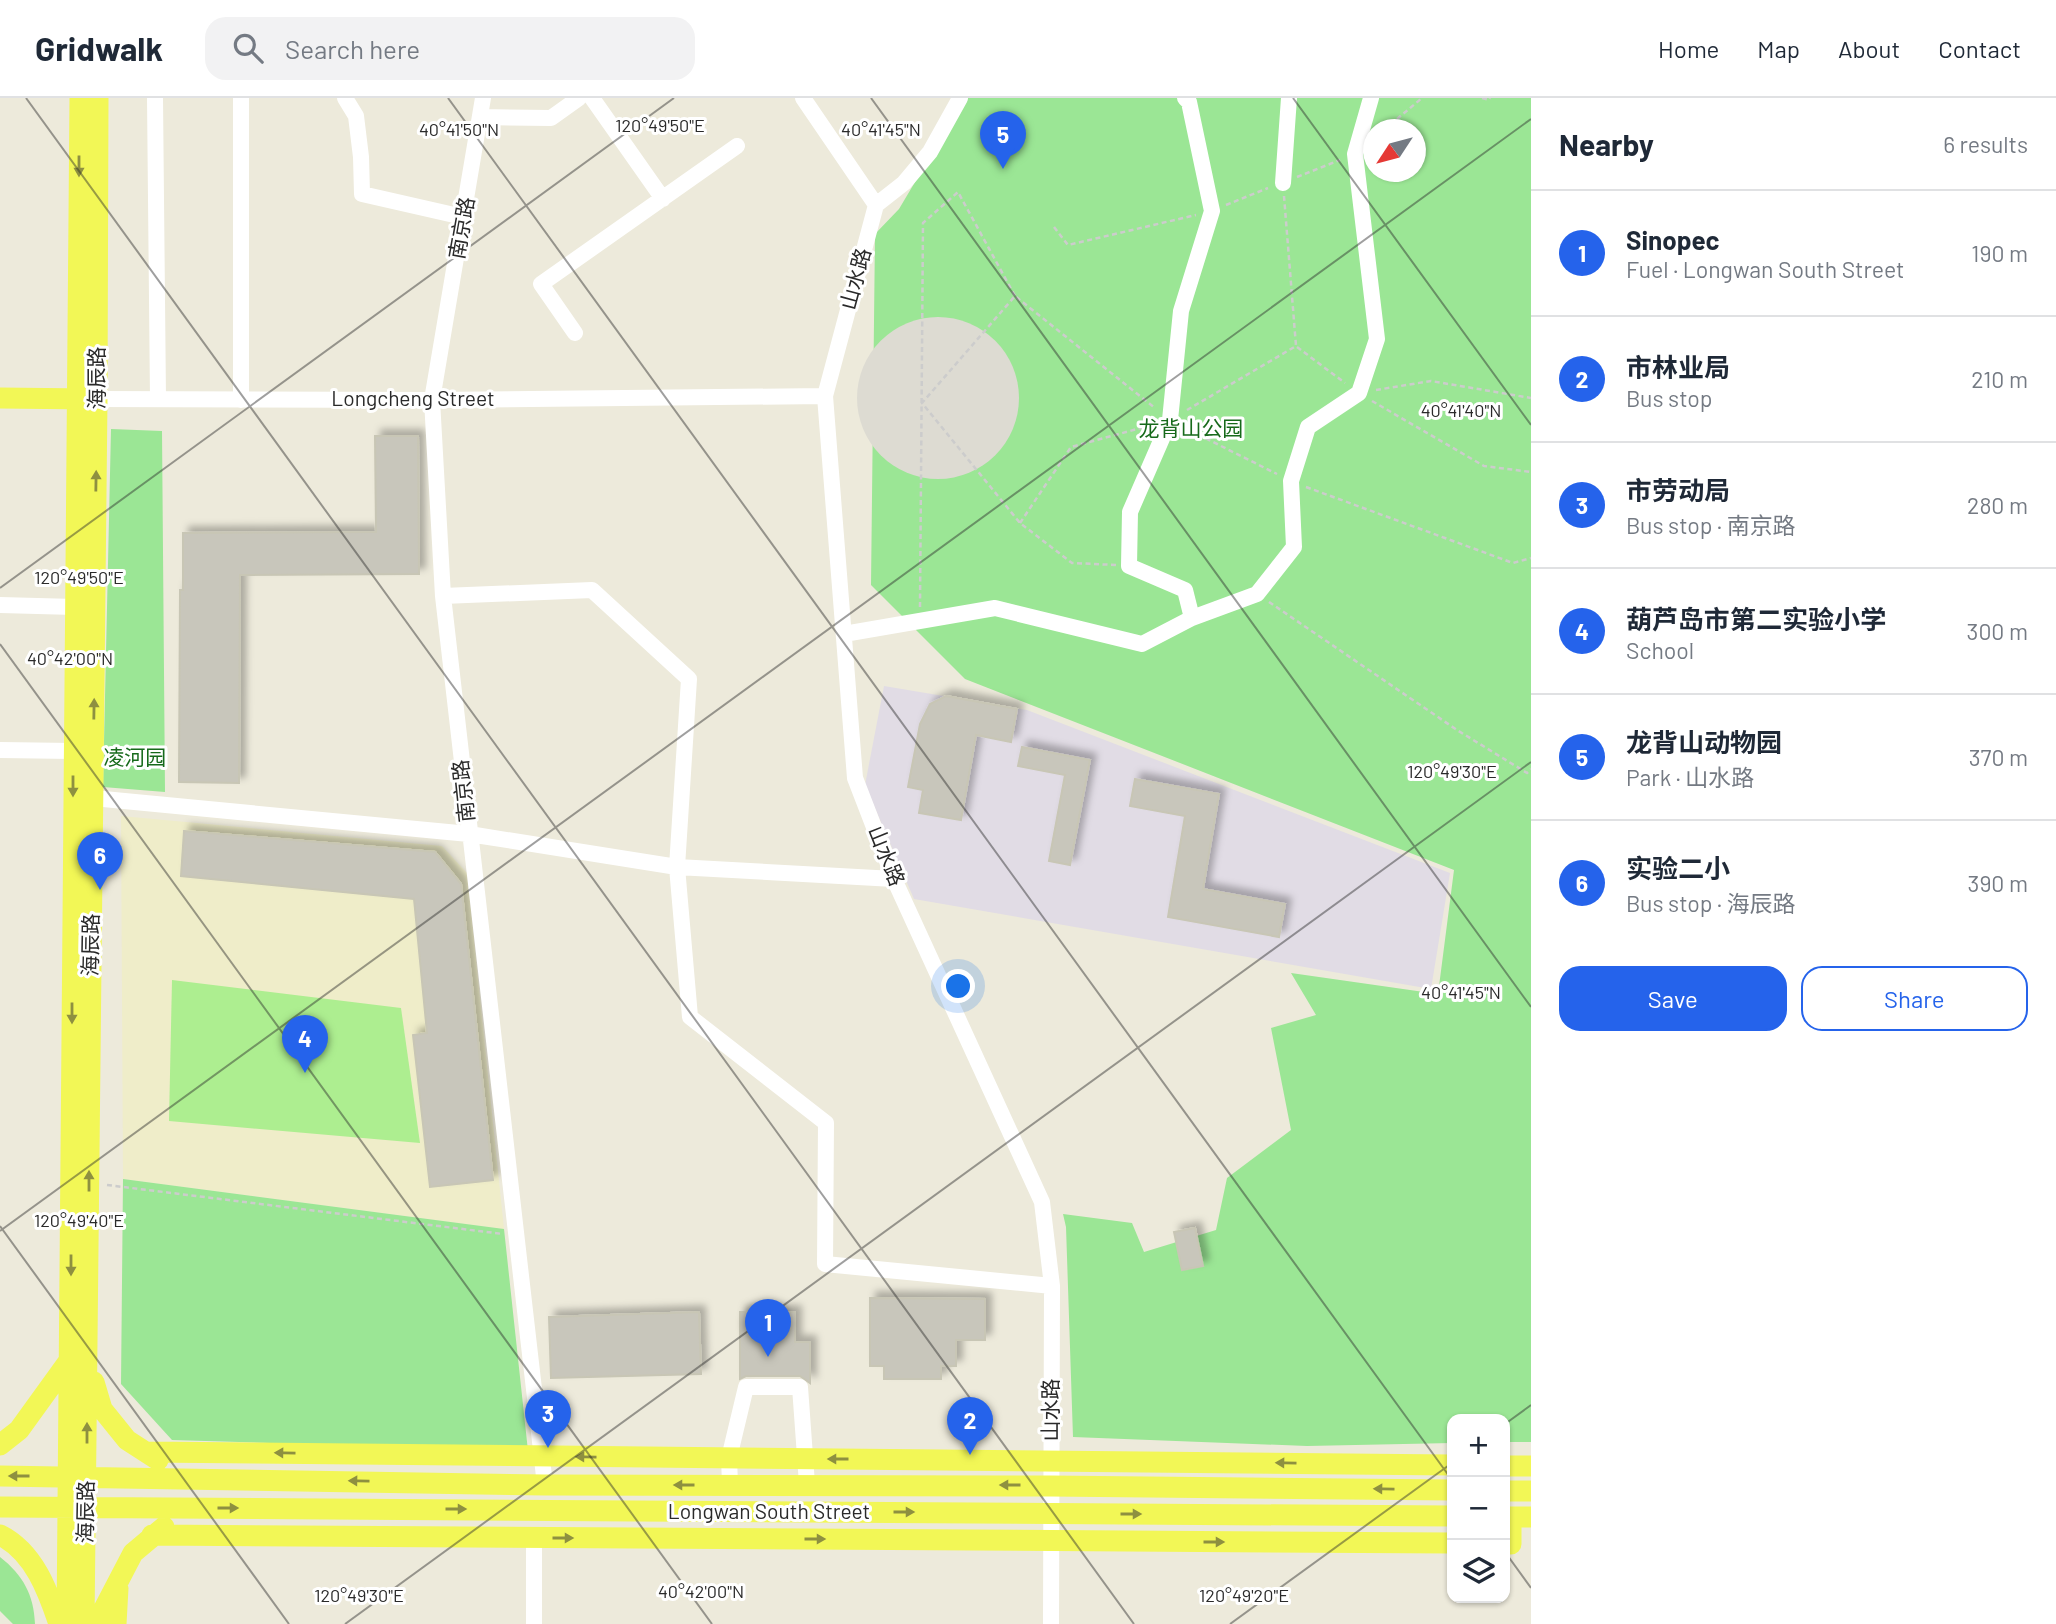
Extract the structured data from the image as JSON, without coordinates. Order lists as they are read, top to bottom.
{
  "streets": {
    "main road": ["海辰路", "Longcheng Street", "Longwan South Street"],
    "street": ["南京路", "山水路"]
  },
  "crossings": [
    ["南京路", "Longcheng Street"],
    ["南京路", "Longwan South Street"],
    ["山水路", "Longcheng Street"],
    ["山水路", "Longwan South Street"],
    ["海辰路", "Longcheng Street"],
    ["海辰路", "Longwan South Street"]
  ],
  "parks": ["龙背山公园", "凌河园"],
  "north": "bottom left",
  "page": {
    "header": "Gridwalk",
    "search": "Search here",
    "nav": [
      "Home",
      "Map",
      "About",
      "Contact"
    ],
    "heading": ["Nearby", "6 results"],
    "pins": [
      "5",
      "6",
      "4",
      "1",
      "3",
      "2"
    ],
    "list": [
      {
        "mark": "1",
        "name": "Sinopec",
        "note": "Fuel · Longwan South Street",
        "value": "190 m"
      },
      {
        "mark": "2",
        "name": "市林业局",
        "note": "Bus stop",
        "value": "210 m"
      },
      {
        "mark": "3",
        "name": "市劳动局",
        "note": "Bus stop · 南京路",
        "value": "280 m"
      },
      {
        "mark": "4",
        "name": "葫芦岛市第二实验小学",
        "note": "School",
        "value": "300 m"
      },
      {
        "mark": "5",
        "name": "龙背山动物园",
        "note": "Park · 山水路",
        "value": "370 m"
      },
      {
        "mark": "6",
        "name": "实验二小",
        "note": "Bus stop · 海辰路",
        "value": "390 m"
      }
    ],
    "buttons": ["Save", "Share"],
    "map_buttons": ["+", "−"]
  },
  "coordinates": [
    "120°49'50\"E",
    "40°41'50\"N",
    "40°41'45\"N",
    "40°41'40\"N",
    "40°42'00\"N",
    "120°49'30\"E",
    "120°49'40\"E",
    "120°49'20\"E"
  ]
}
